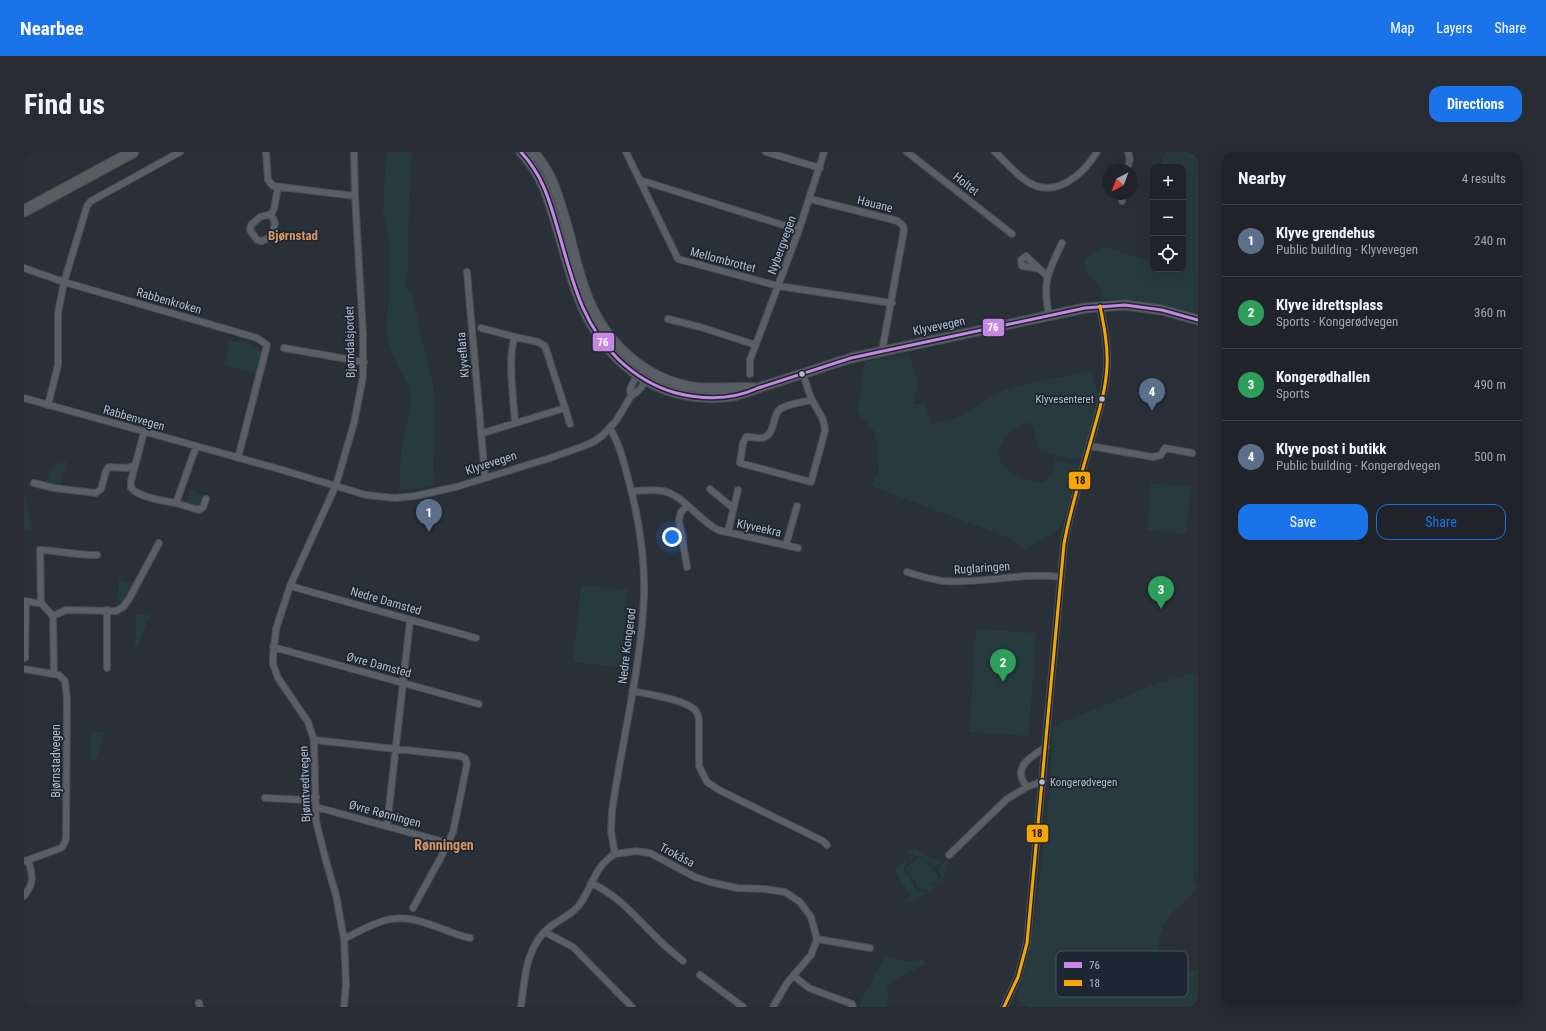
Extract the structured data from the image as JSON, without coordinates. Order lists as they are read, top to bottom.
{
  "streets": {
    "main road": ["Klyvevegen"],
    "street": [
      "Holtet",
      "Hauane",
      "Nybergvegen",
      "Mellombrottet",
      "Rabbenkroken",
      "Bjørndalsjordet",
      "Klyveflata",
      "Rabbenvegen",
      "Klyveekra",
      "Ruglaringen",
      "Nedre Damsted",
      "Nedre Kongerød",
      "Øvre Damsted",
      "Bjørnstadvegen",
      "Bjørntvedtvegen",
      "Øvre Rønningen",
      "Trokåsa"
    ]
  },
  "crossings": [
    ["Hauane", "Nybergvegen"],
    ["Hauane", "Klyvevegen"],
    ["Nybergvegen", "Mellombrottet"],
    ["Rabbenkroken", "Rabbenvegen"],
    ["Klyvevegen", "Bjørndalsjordet"],
    ["Klyvevegen", "Klyveflata"],
    ["Klyvevegen", "Rabbenvegen"],
    ["Klyvevegen", "Nedre Kongerød"],
    ["Klyvevegen", "Bjørntvedtvegen"],
    ["Bjørndalsjordet", "Rabbenvegen"],
    ["Bjørndalsjordet", "Bjørntvedtvegen"],
    ["Rabbenvegen", "Bjørntvedtvegen"],
    ["Klyveekra", "Nedre Kongerød"],
    ["Nedre Damsted", "Bjørntvedtvegen"],
    ["Øvre Damsted", "Bjørntvedtvegen"],
    ["Bjørntvedtvegen", "Øvre Rønningen"]
  ],
  "districts": ["Bjørnstad", "Rønningen"],
  "places": ["Klyvesenteret", "Kongerødvegen"],
  "lines": ["transit line 76", "transit line 18"],
  "legend": ["76", "18"],
  "north": "bottom left",
  "page": {
    "header": "Nearbee",
    "nav": ["Map", "Layers", "Share"],
    "buttons": [
      "Directions",
      ["Save", "Share"]
    ],
    "title": "Find us",
    "heading": ["Nearby", "4 results"],
    "map_buttons": ["+", "−"],
    "list": [
      {
        "mark": "1",
        "name": "Klyve grendehus",
        "note": "Public building · Klyvevegen",
        "value": "240 m"
      },
      {
        "mark": "2",
        "name": "Klyve idrettsplass",
        "note": "Sports · Kongerødvegen",
        "value": "360 m"
      },
      {
        "mark": "3",
        "name": "Kongerødhallen",
        "note": "Sports",
        "value": "490 m"
      },
      {
        "mark": "4",
        "name": "Klyve post i butikk",
        "note": "Public building · Kongerødvegen",
        "value": "500 m"
      }
    ],
    "pins": [
      "4",
      "1",
      "3",
      "2"
    ]
  }
}
